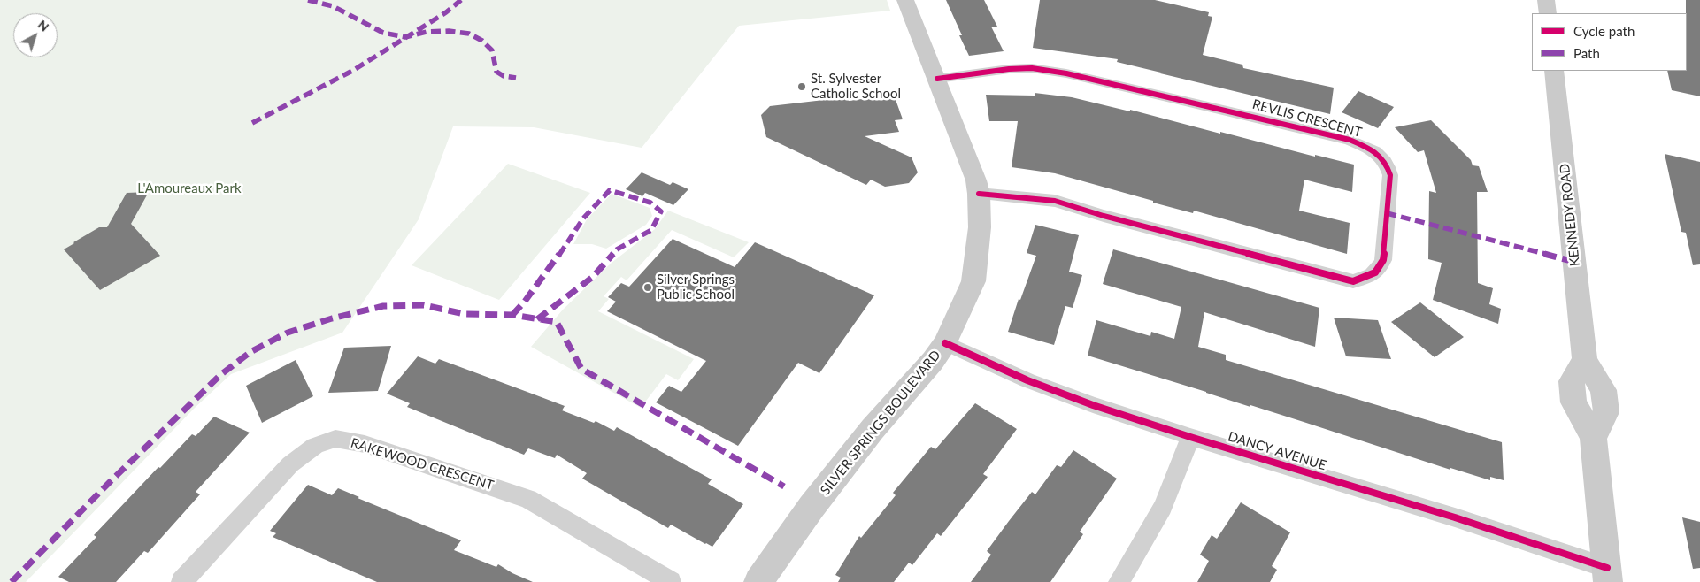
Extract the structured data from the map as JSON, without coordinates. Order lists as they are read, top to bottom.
{
  "streets": {
    "street": [
      "REVLIS CRESCENT",
      "KENNEDY ROAD",
      "SILVER SPRINGS BOULEVARD",
      "DANCY AVENUE",
      "RAKEWOOD CRESCENT"
    ]
  },
  "crossings": [
    ["REVLIS CRESCENT", "SILVER SPRINGS BOULEVARD"],
    ["KENNEDY ROAD", "DANCY AVENUE"],
    ["SILVER SPRINGS BOULEVARD", "DANCY AVENUE"]
  ],
  "parks": ["L'Amoureaux Park"],
  "places": ["St. Sylvester Catholic School", "Silver Springs Public School"],
  "legend": ["Cycle path", "Path"],
  "north": "top right"
}
